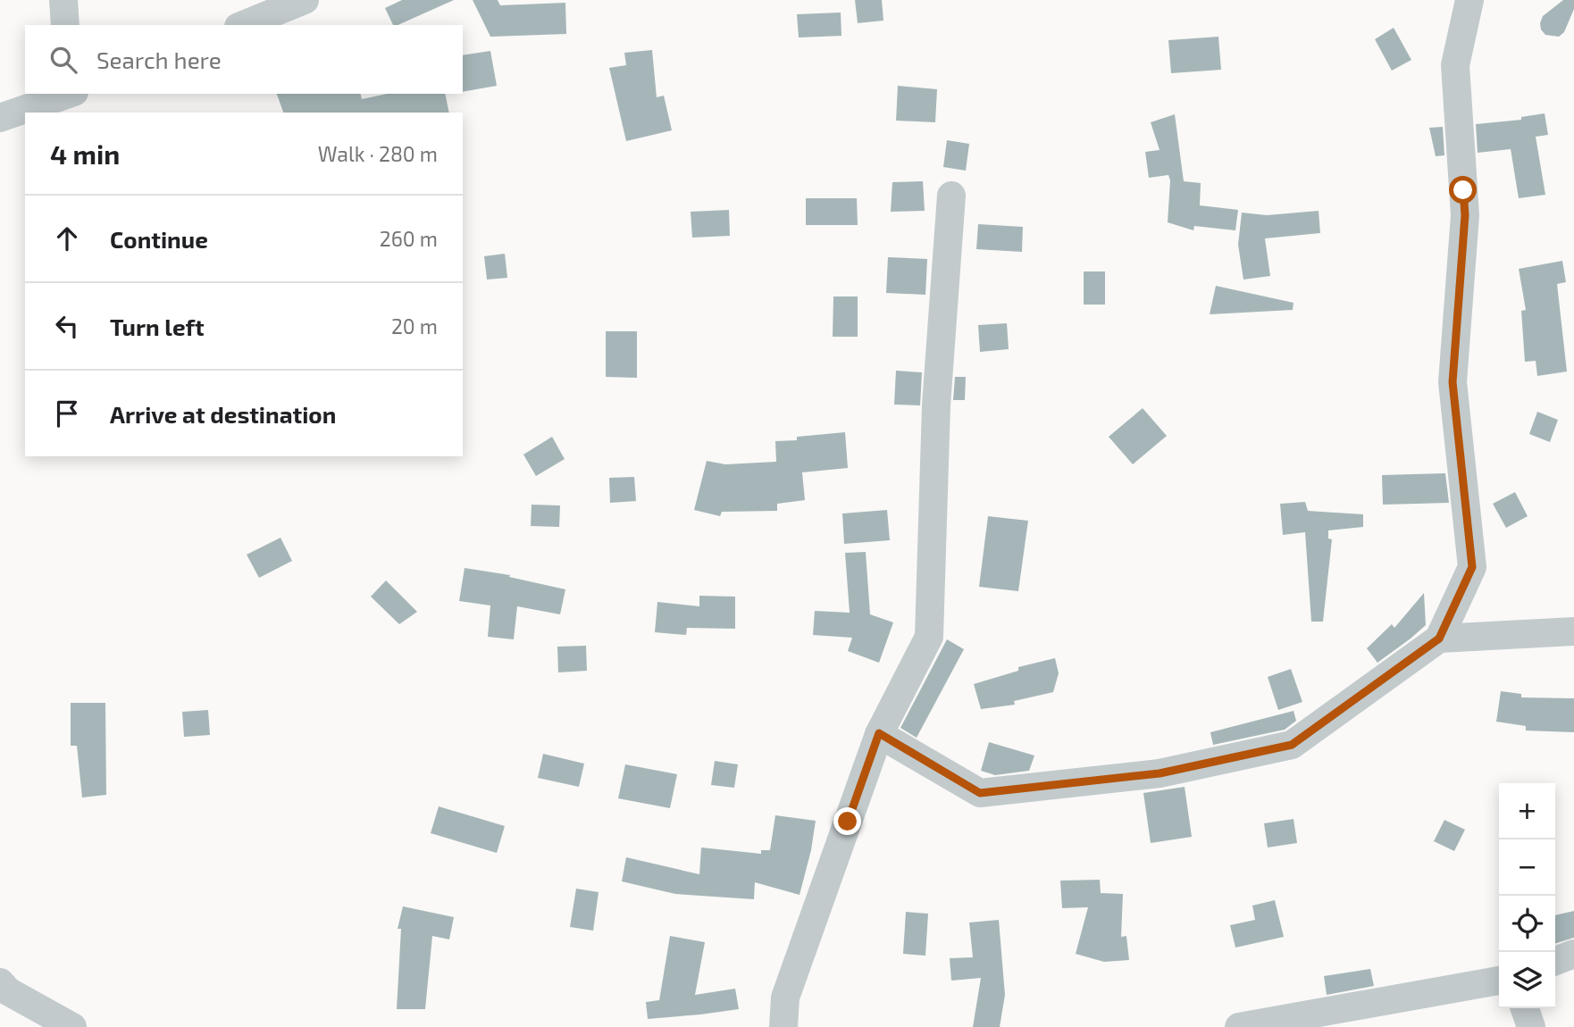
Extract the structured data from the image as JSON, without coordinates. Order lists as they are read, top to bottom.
{
  "page": {
    "search": "Search here",
    "heading": ["4 min", "Walk · 280 m"],
    "list": [
      ["Continue", "260 m"],
      ["Turn left", "20 m"],
      "Arrive at destination"
    ],
    "map_buttons": ["+", "−"]
  }
}
